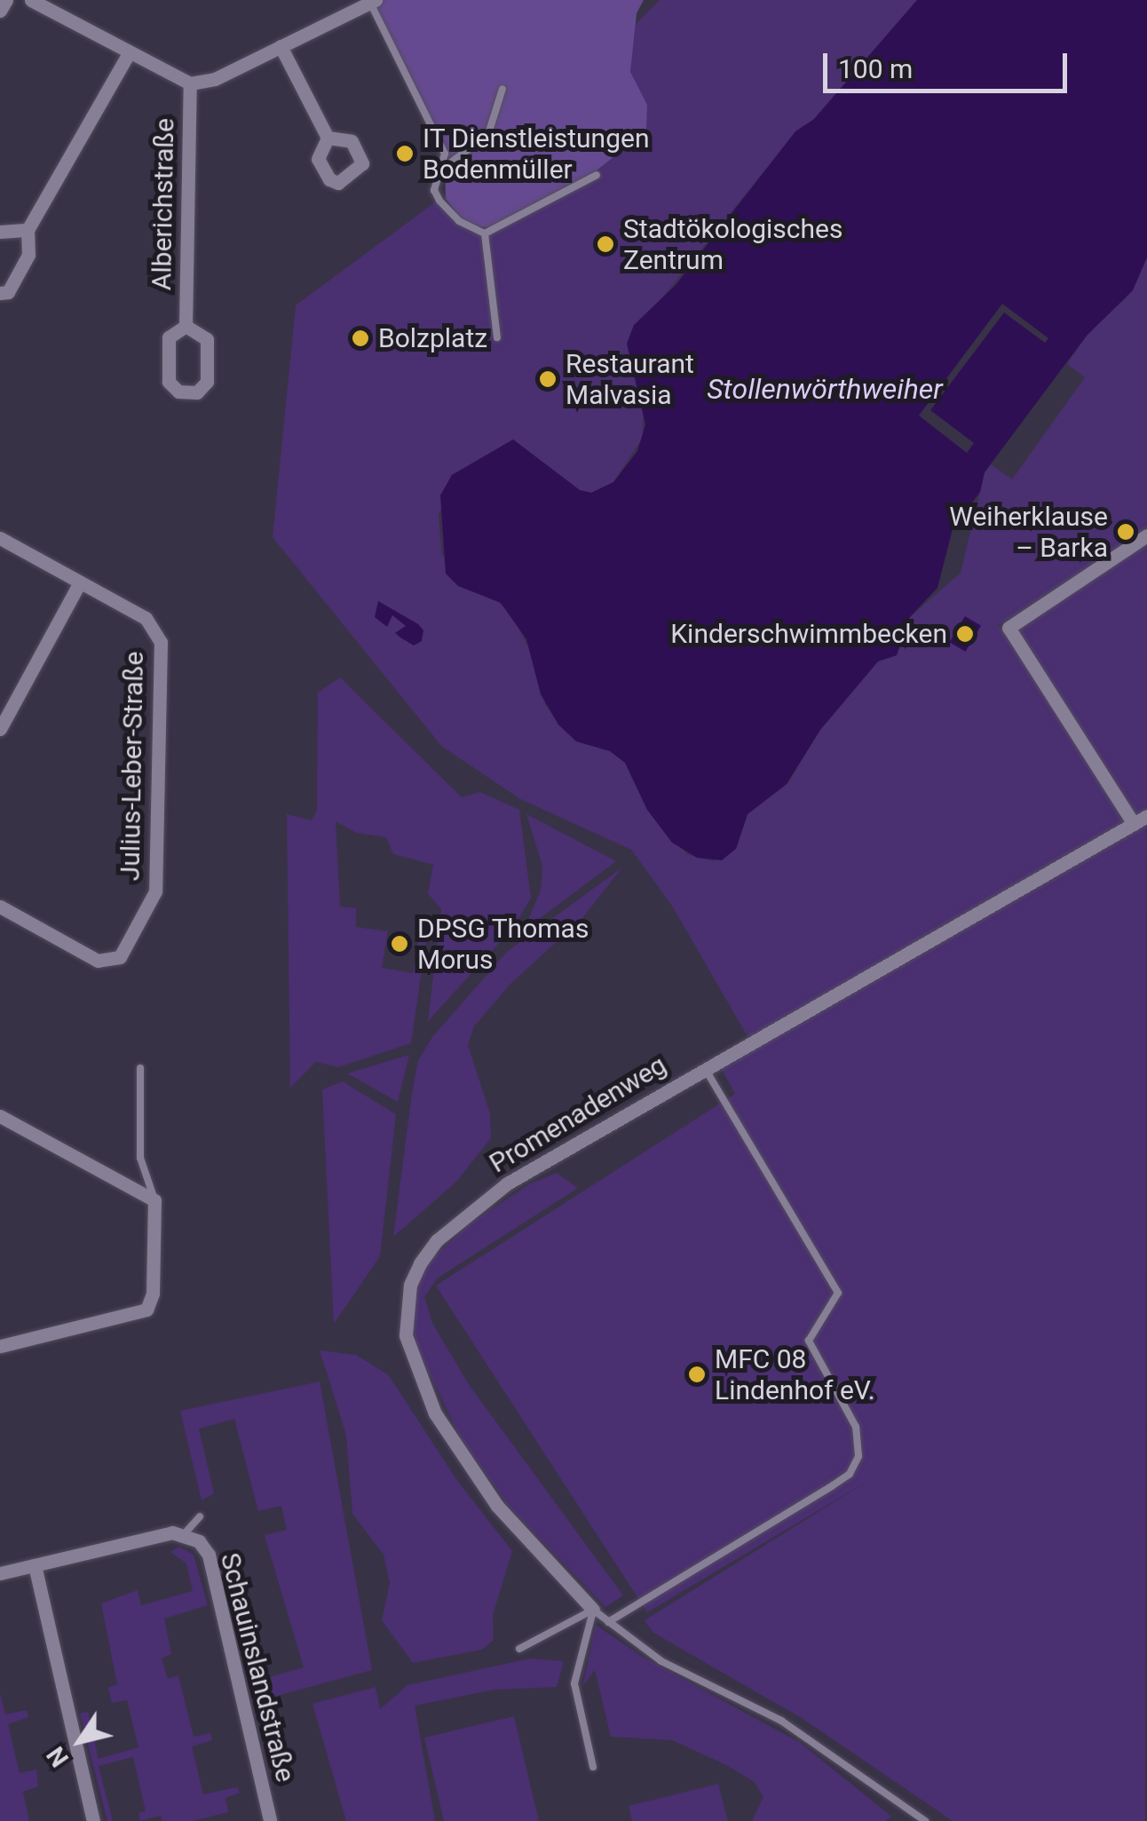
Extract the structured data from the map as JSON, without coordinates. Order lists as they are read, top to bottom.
{
  "streets": {
    "street": [
      "Alberichstraße",
      "Julius-Leber-Straße",
      "Promenadenweg",
      "Schauinslandstraße"
    ]
  },
  "water": ["Stollenwörthweiher"],
  "places": [
    "IT Dienstleistungen Bodenmüller",
    "Stadtökologisches Zentrum",
    "Bolzplatz",
    "Restaurant Malvasia",
    "Weiherklause – Barka",
    "Kinderschwimmbecken",
    "DPSG Thomas Morus",
    "MFC 08 Lindenhof eV."
  ],
  "scale_bar": "100 m",
  "north": "bottom left"
}
